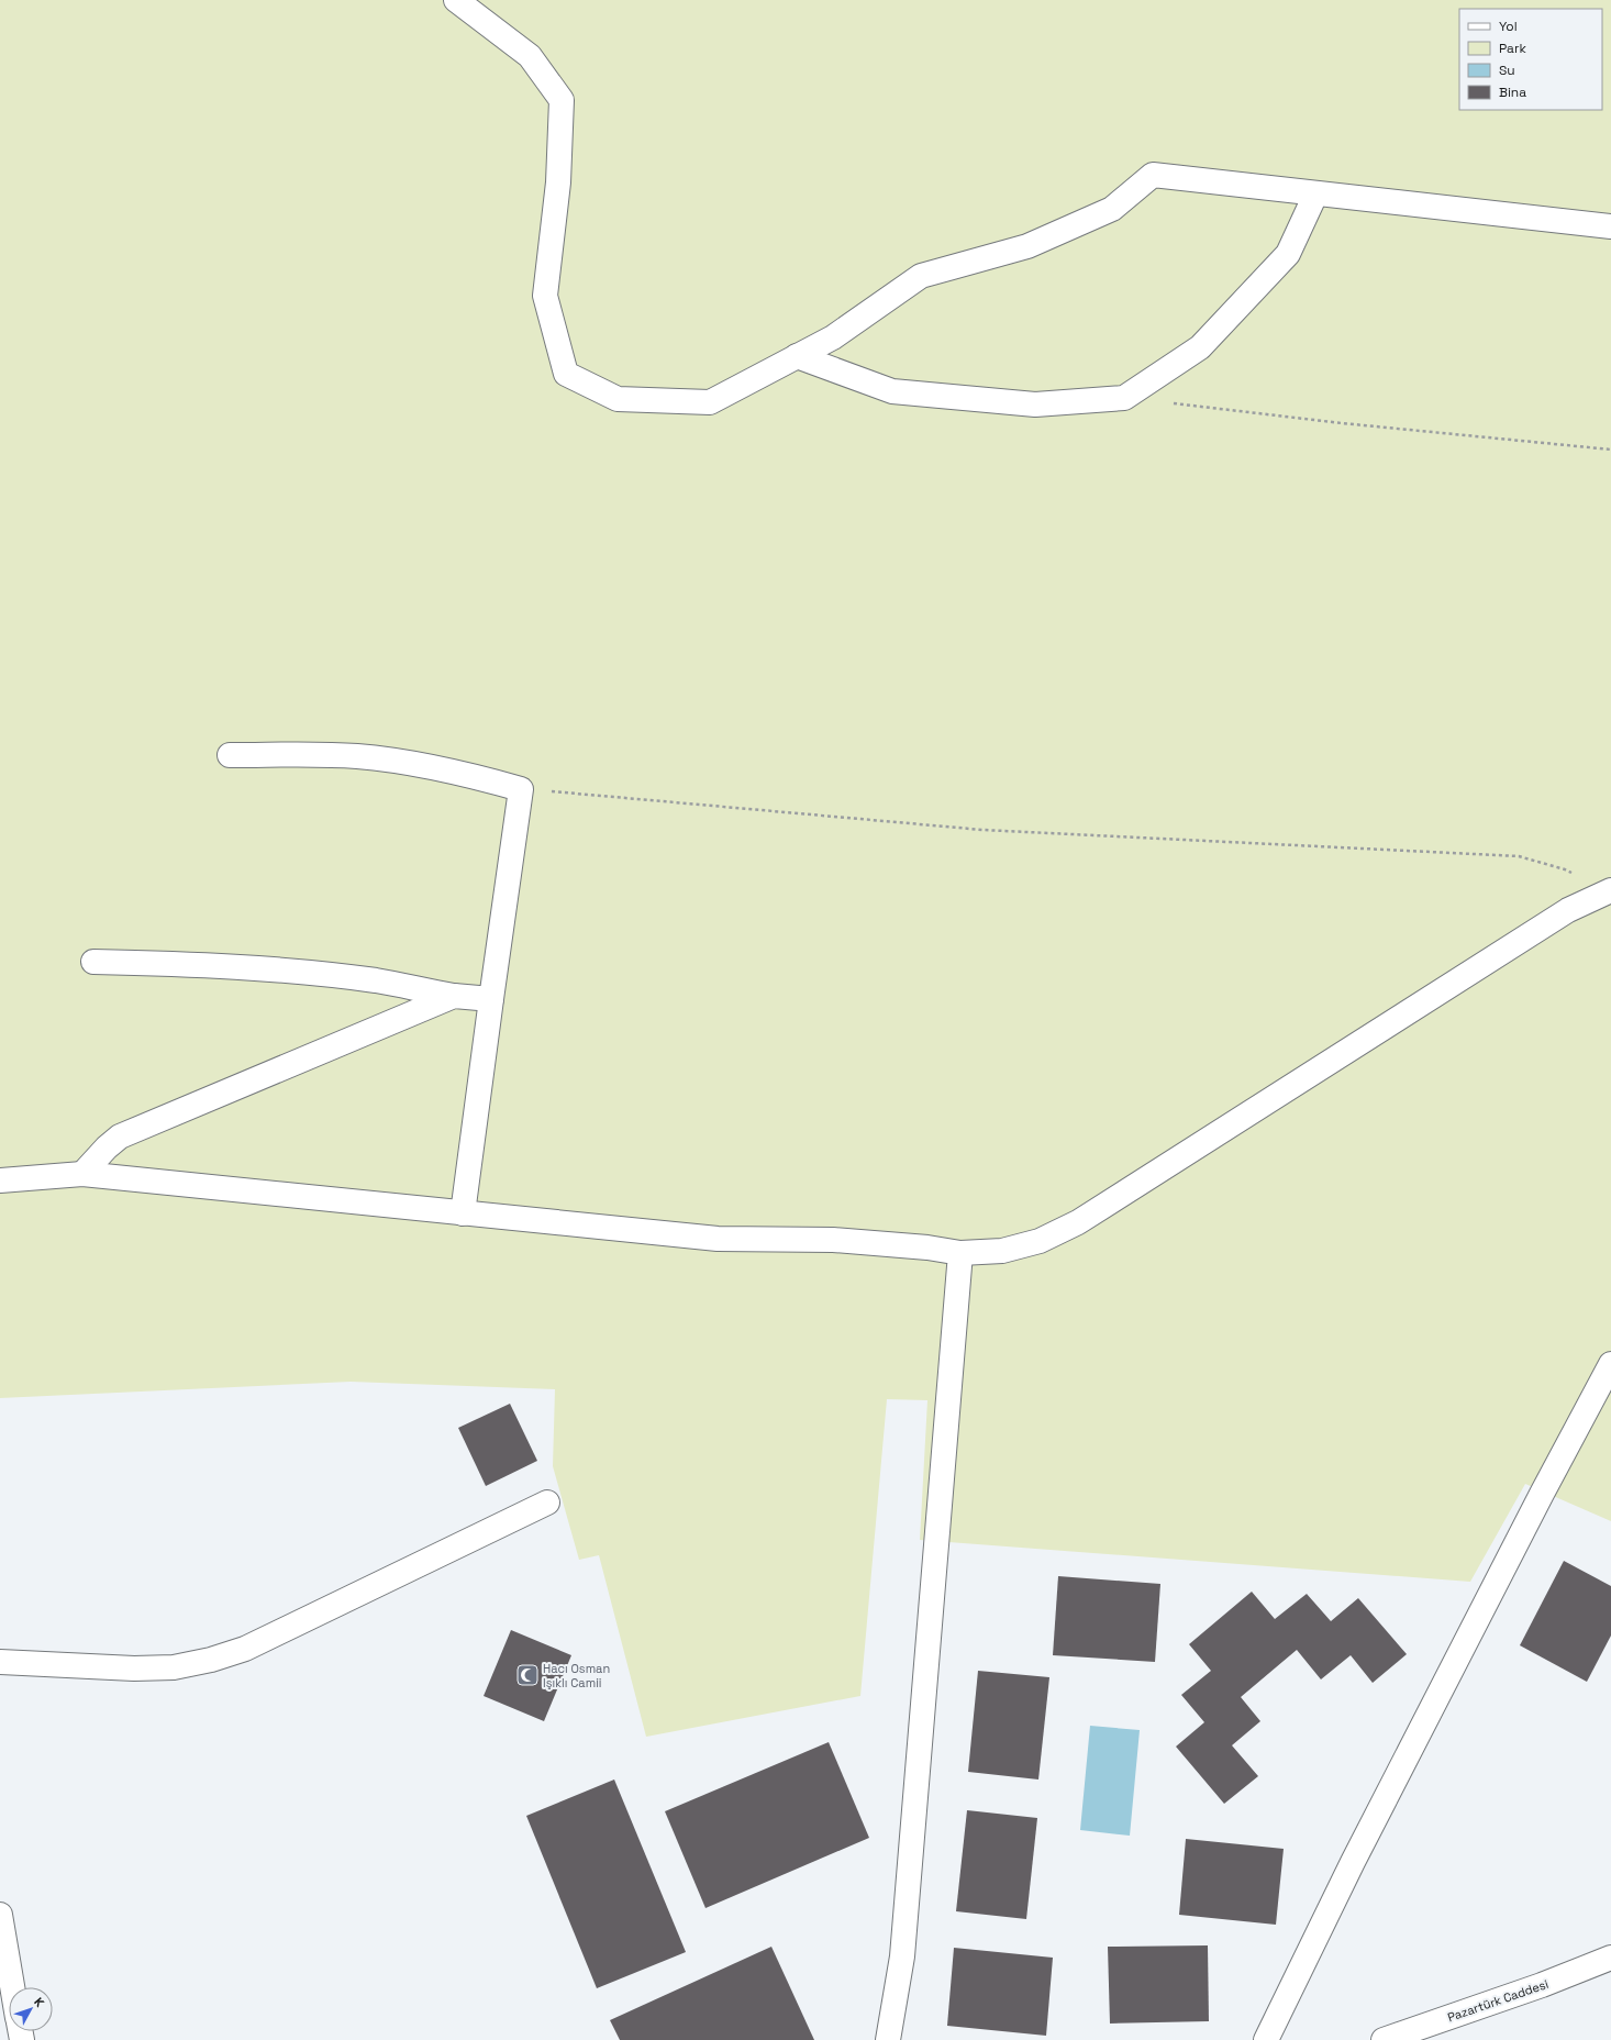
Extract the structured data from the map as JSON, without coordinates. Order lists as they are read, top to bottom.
{
  "streets": {
    "street": ["Pazartürk Caddesi"]
  },
  "places": {
    "mosque": ["Hacı Osman Işıklı Camii"]
  },
  "legend": [
    "Yol",
    "Park",
    "Su",
    "Bina"
  ],
  "north": "top right"
}
